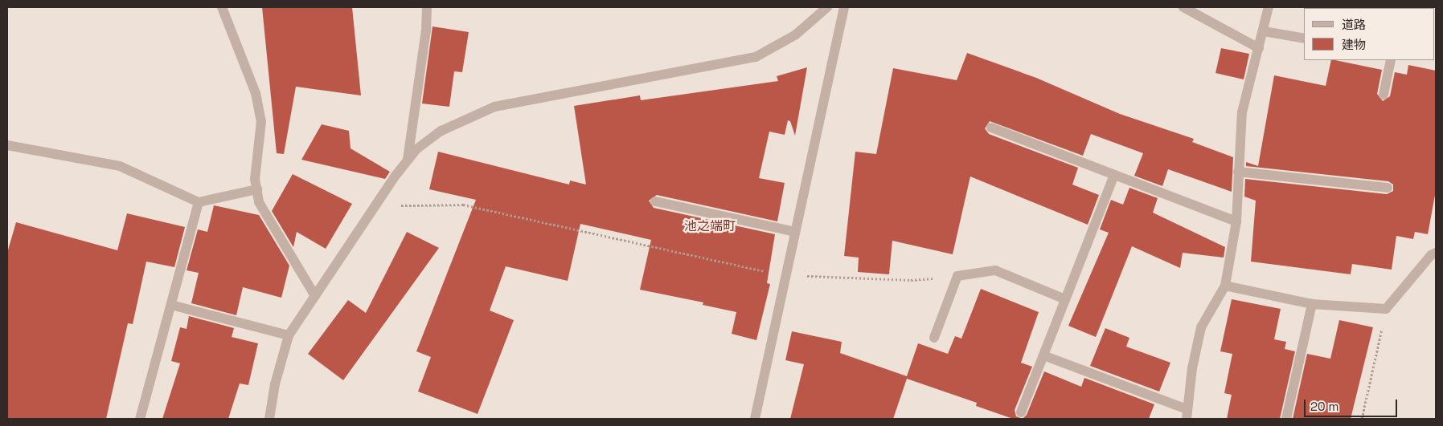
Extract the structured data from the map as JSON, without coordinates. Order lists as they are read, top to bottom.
{
  "districts": ["池之端町"],
  "legend": ["道路", "建物"],
  "scale_bar": "20 m"
}
